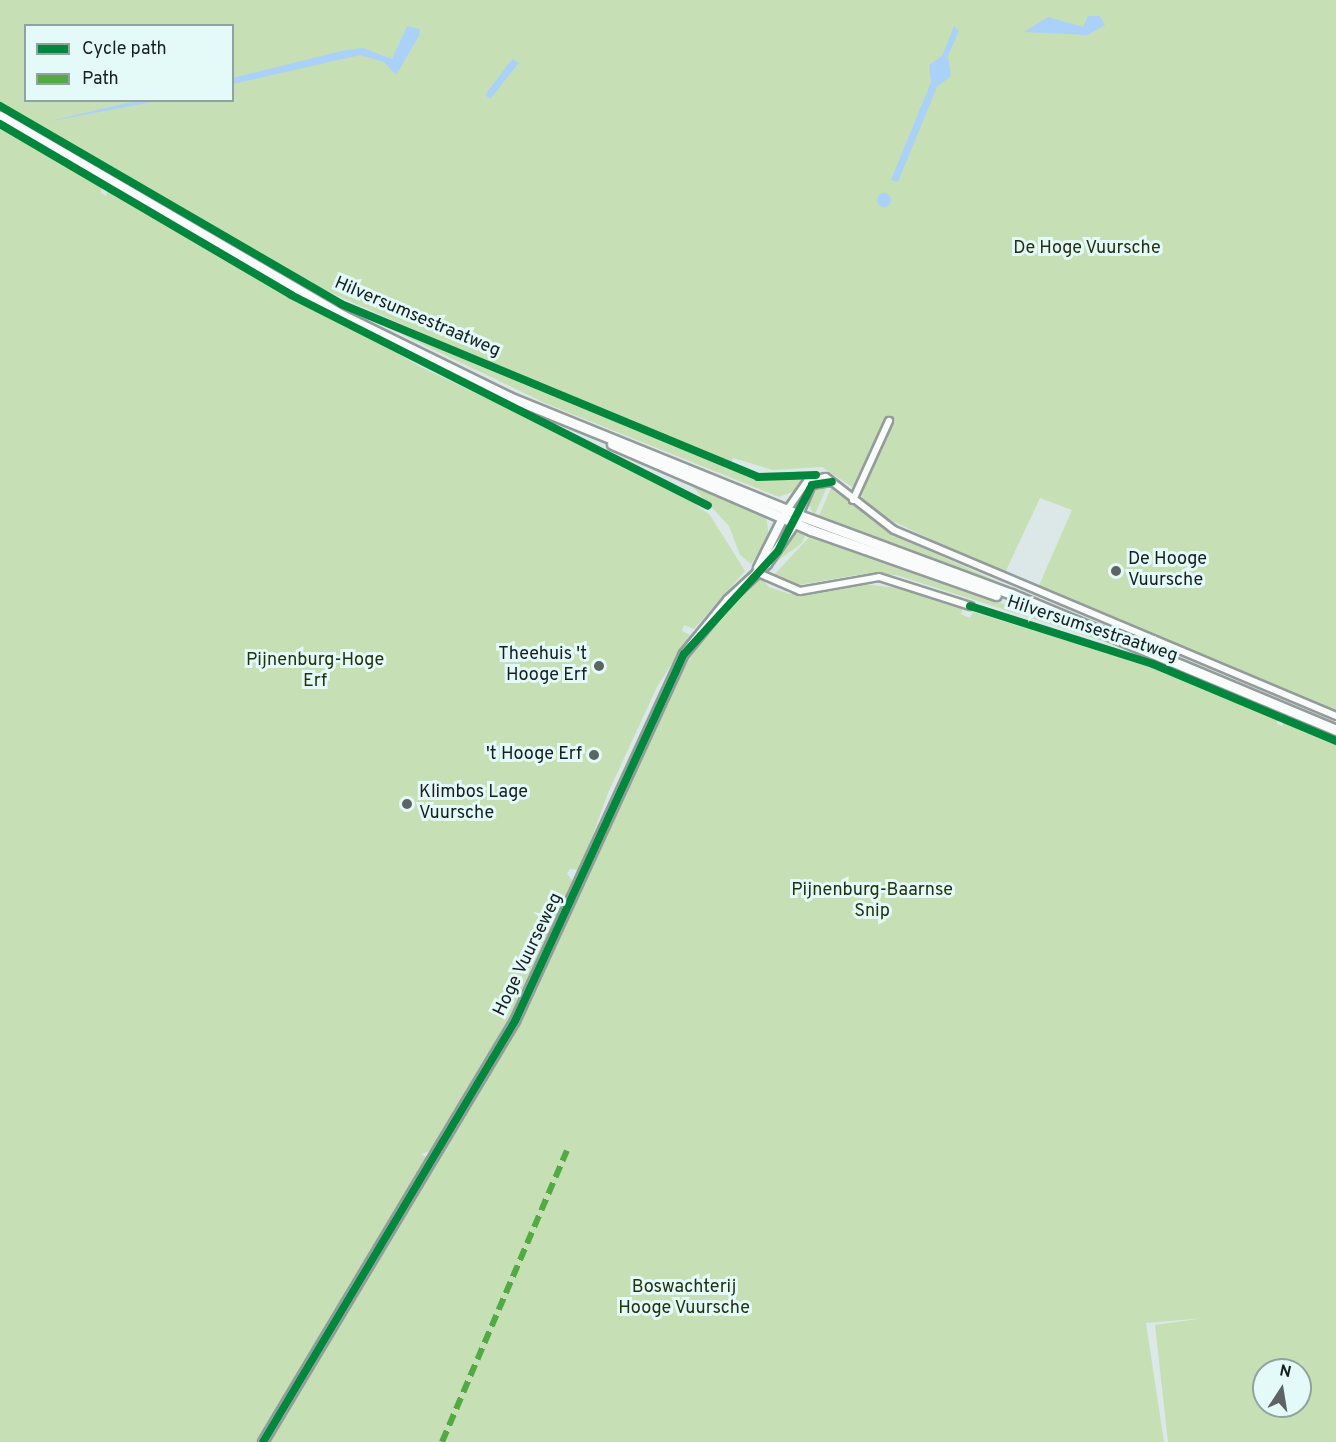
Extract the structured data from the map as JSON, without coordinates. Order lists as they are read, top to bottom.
{
  "streets": {
    "main road": ["Hilversumsestraatweg"],
    "street": ["Hoge Vuurseweg"]
  },
  "crossings": [
    ["Hilversumsestraatweg", "Hoge Vuurseweg"]
  ],
  "parks": [
    "De Hoge Vuursche",
    "Pijnenburg-Hoge Erf",
    "Pijnenburg-Baarnse Snip",
    "Boswachterij Hooge Vuursche"
  ],
  "places": [
    "De Hooge Vuursche",
    "Theehuis 't Hooge Erf",
    "'t Hooge Erf",
    "Klimbos Lage Vuursche"
  ],
  "legend": ["Cycle path", "Path"],
  "north": "top"
}
